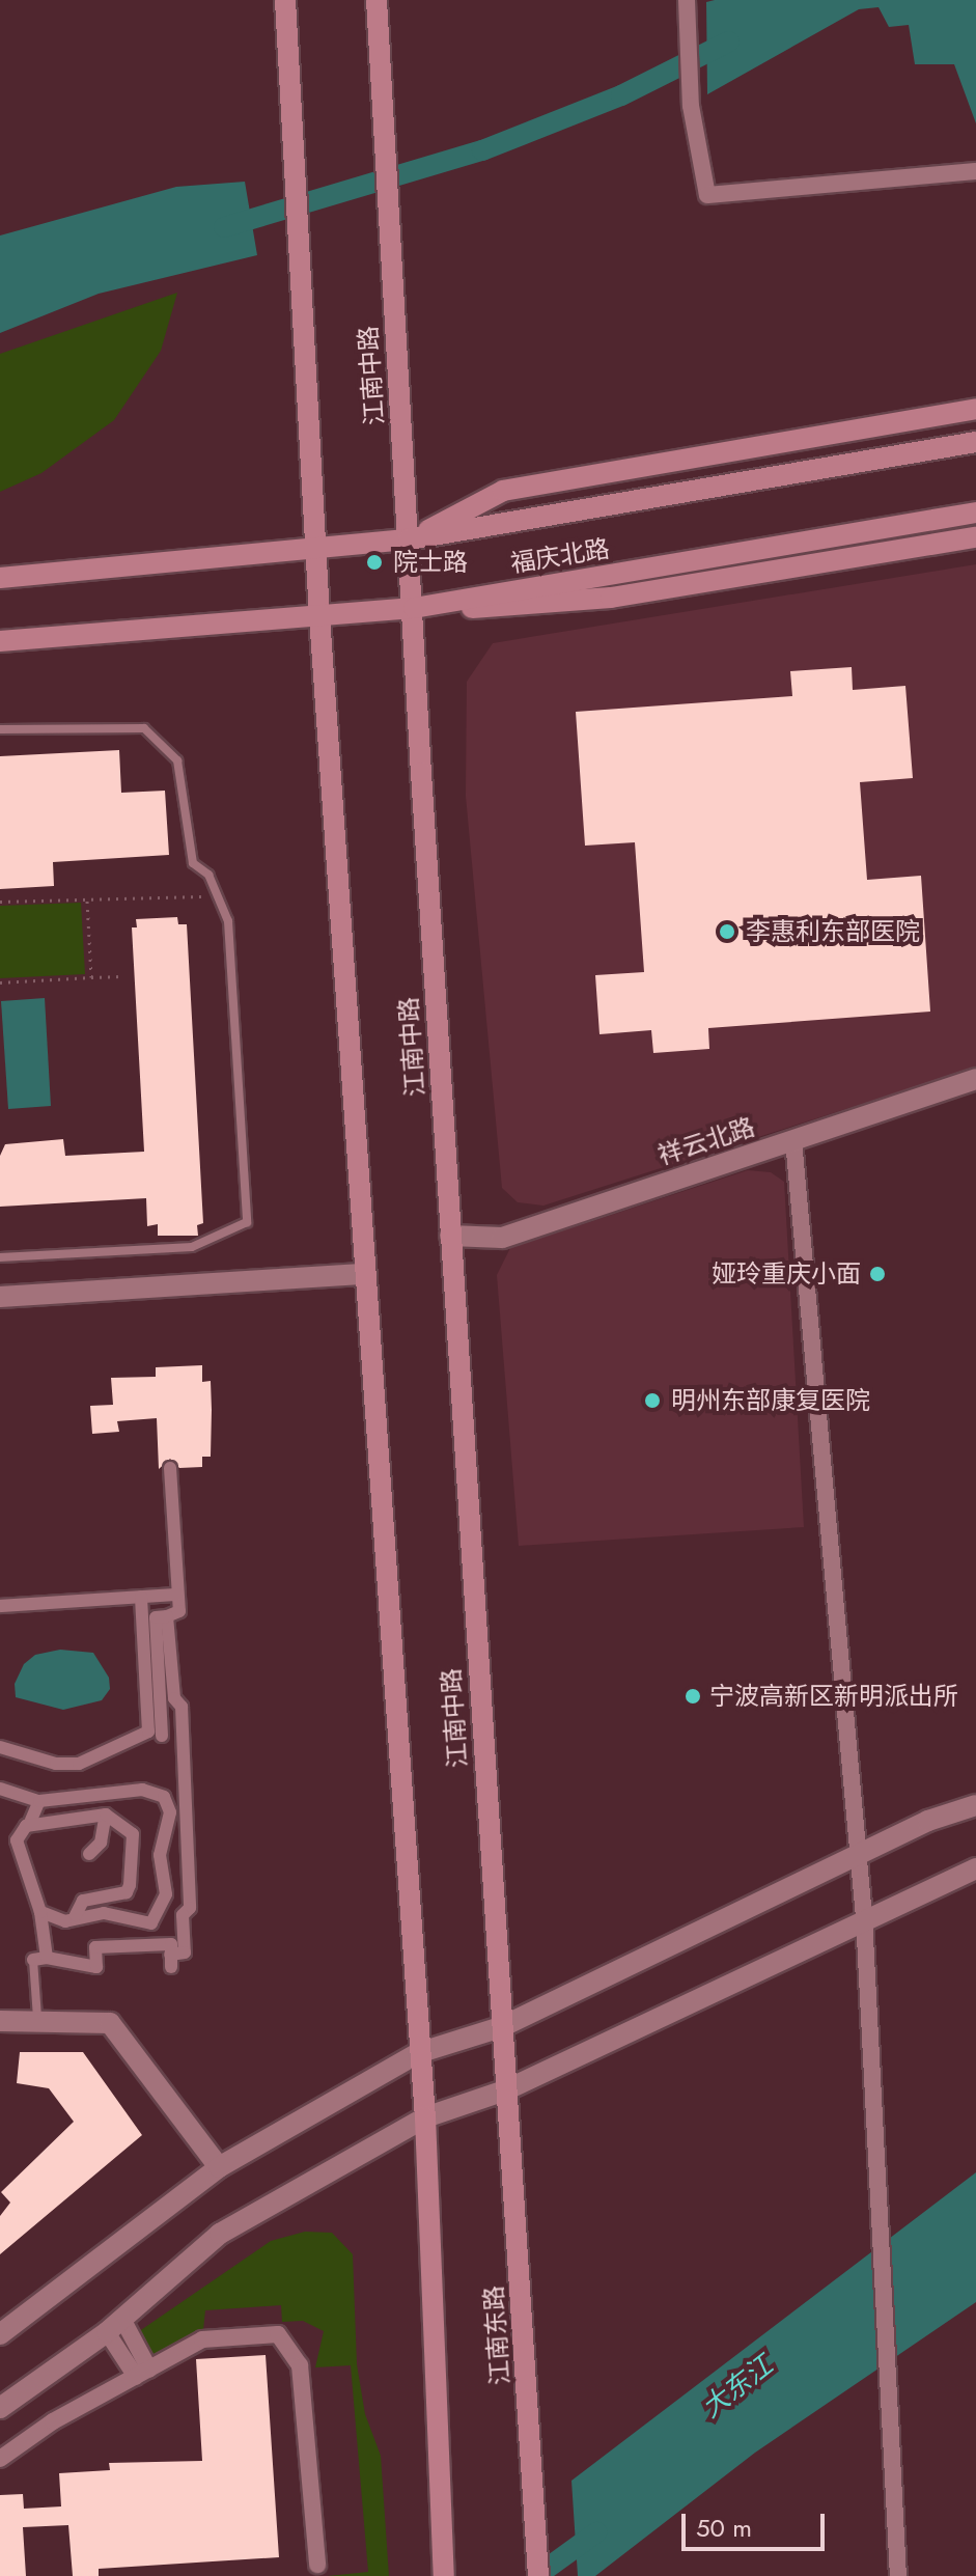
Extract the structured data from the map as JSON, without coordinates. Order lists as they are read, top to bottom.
{
  "streets": {
    "main road": ["江南中路", "福庆北路", "江南东路"],
    "street": ["祥云北路"]
  },
  "crossings": [
    ["江南中路", "福庆北路"],
    ["江南中路", "祥云北路"],
    ["江南中路", "江南东路"]
  ],
  "water": ["大东江"],
  "places": [
    "院士路",
    "李惠利东部医院",
    "娅玲重庆小面",
    "明州东部康复医院",
    "宁波高新区新明派出所"
  ],
  "scale_bar": "50 m"
}
